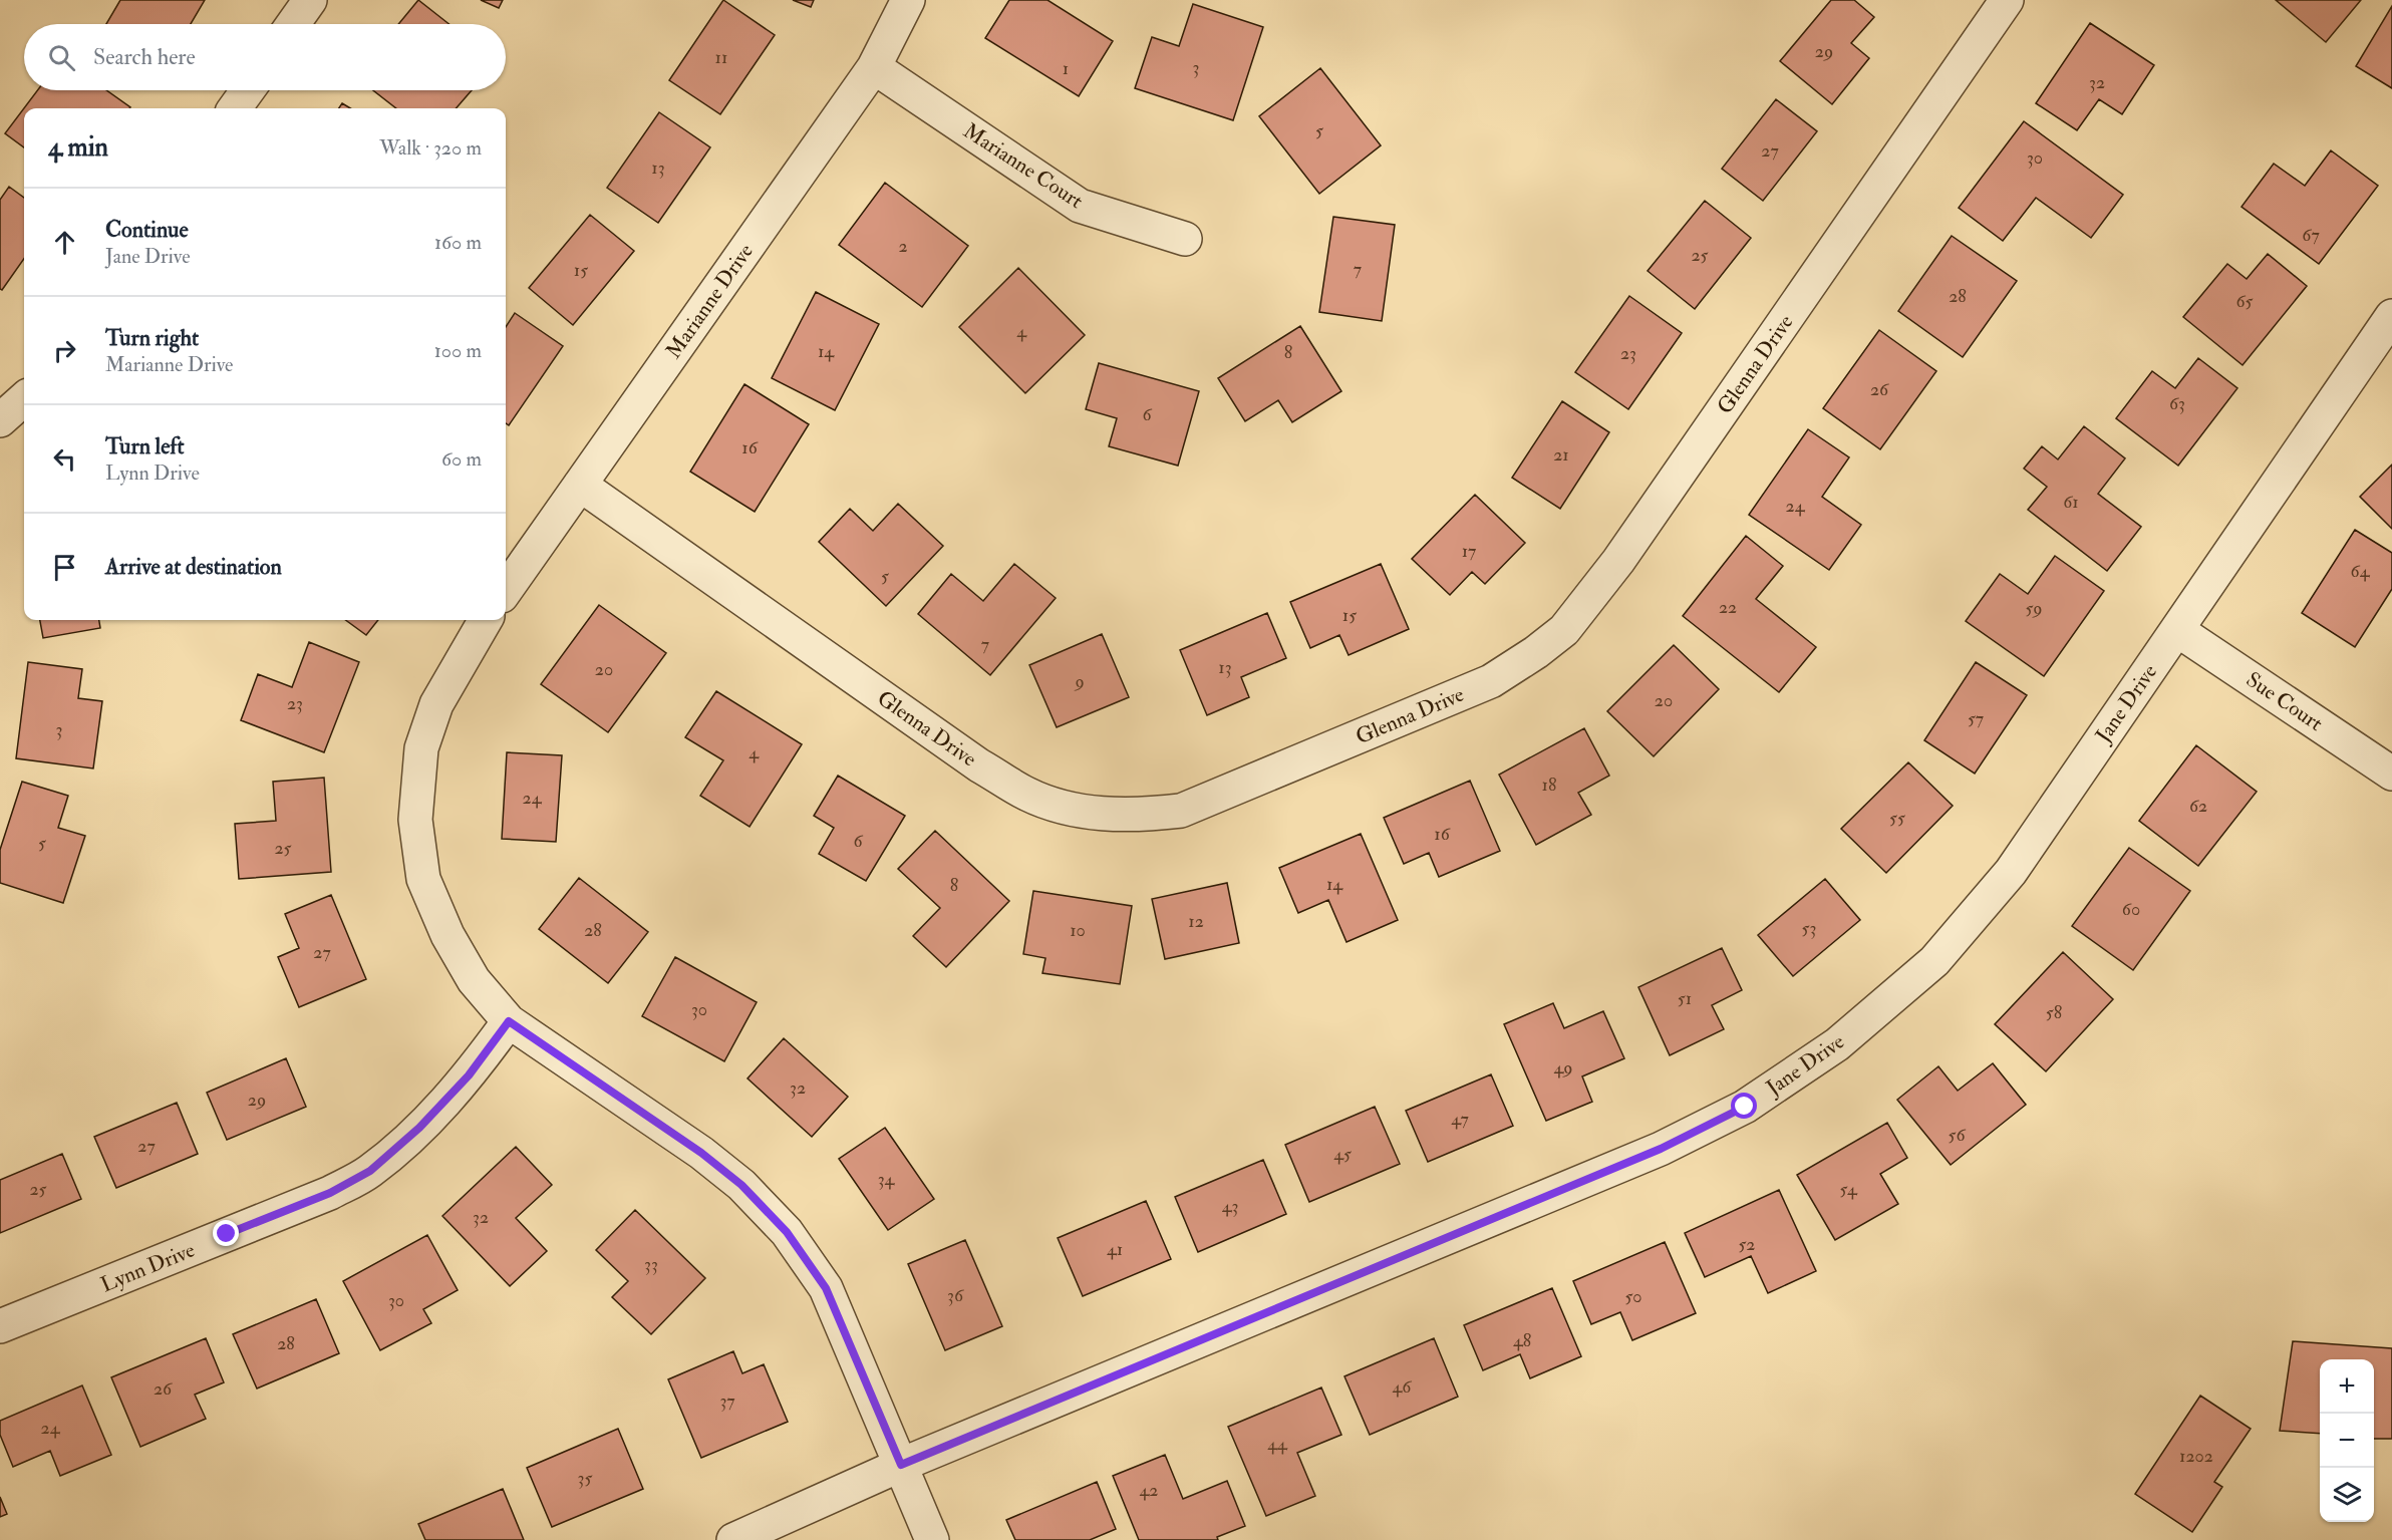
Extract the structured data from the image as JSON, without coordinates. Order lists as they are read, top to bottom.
{
  "streets": {
    "street": [
      "Marianne Court",
      "Marianne Drive",
      "Glenna Drive",
      "Sue Court",
      "Jane Drive",
      "Lynn Drive"
    ]
  },
  "crossings": [
    ["Marianne Court", "Marianne Drive"],
    ["Marianne Drive", "Glenna Drive"],
    ["Sue Court", "Jane Drive"]
  ],
  "house_numbers": [
    "29",
    "11",
    "3",
    "1",
    "32",
    "5",
    "27",
    "30",
    "13",
    "67",
    "2",
    "25",
    "7",
    "15",
    "28",
    "65",
    "4",
    "14",
    "8",
    "23",
    "26",
    "63",
    "6",
    "16",
    "21",
    "61",
    "24",
    "17",
    "64",
    "5",
    "22",
    "59",
    "15",
    "7",
    "13",
    "20",
    "9",
    "20",
    "23",
    "57",
    "3",
    "4",
    "18",
    "24",
    "62",
    "55",
    "16",
    "6",
    "5",
    "25",
    "14",
    "8",
    "60",
    "12",
    "53",
    "28",
    "10",
    "27",
    "51",
    "30",
    "58",
    "49",
    "32",
    "29",
    "47",
    "56",
    "27",
    "45",
    "34",
    "25",
    "54",
    "43",
    "32",
    "52",
    "41",
    "33",
    "36",
    "50",
    "30",
    "48",
    "28",
    "46",
    "26",
    "37",
    "24",
    "44",
    "1202",
    "35",
    "42"
  ],
  "page": {
    "search": "Search here",
    "heading": ["4 min", "Walk · 320 m"],
    "list": [
      ["Continue", "Jane Drive", "160 m"],
      ["Turn right", "Marianne Drive", "100 m"],
      ["Turn left", "Lynn Drive", "60 m"],
      "Arrive at destination"
    ],
    "map_buttons": ["+", "−"]
  }
}
